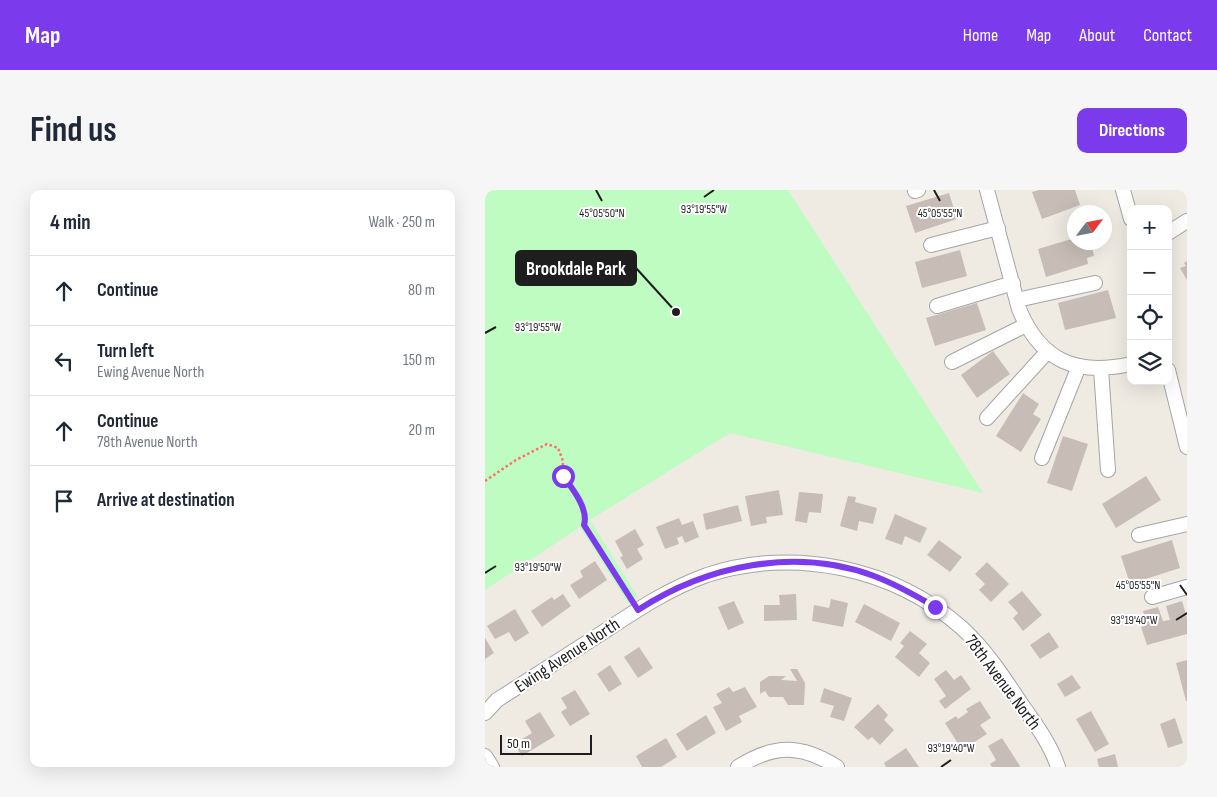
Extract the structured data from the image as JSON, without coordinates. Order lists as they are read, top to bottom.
{
  "streets": {
    "street": ["Ewing Avenue North", "78th Avenue North"]
  },
  "crossings": [
    ["Ewing Avenue North", "78th Avenue North"]
  ],
  "places": ["Brookdale Park"],
  "scale_bar": "50 m",
  "north": "top right",
  "page": {
    "header": "Map",
    "nav": [
      "Home",
      "Map",
      "About",
      "Contact"
    ],
    "buttons": "Directions",
    "title": "Find us",
    "heading": ["4 min", "Walk · 250 m"],
    "map_buttons": ["+", "−"],
    "list": [
      ["Continue", "80 m"],
      ["Turn left", "Ewing Avenue North", "150 m"],
      ["Continue", "78th Avenue North", "20 m"],
      "Arrive at destination"
    ],
    "scale": "50 m"
  },
  "coordinates": [
    "93°19'55\"W",
    "45°05'50\"N",
    "45°05'55\"N",
    "93°19'50\"W",
    "93°19'40\"W"
  ]
}
